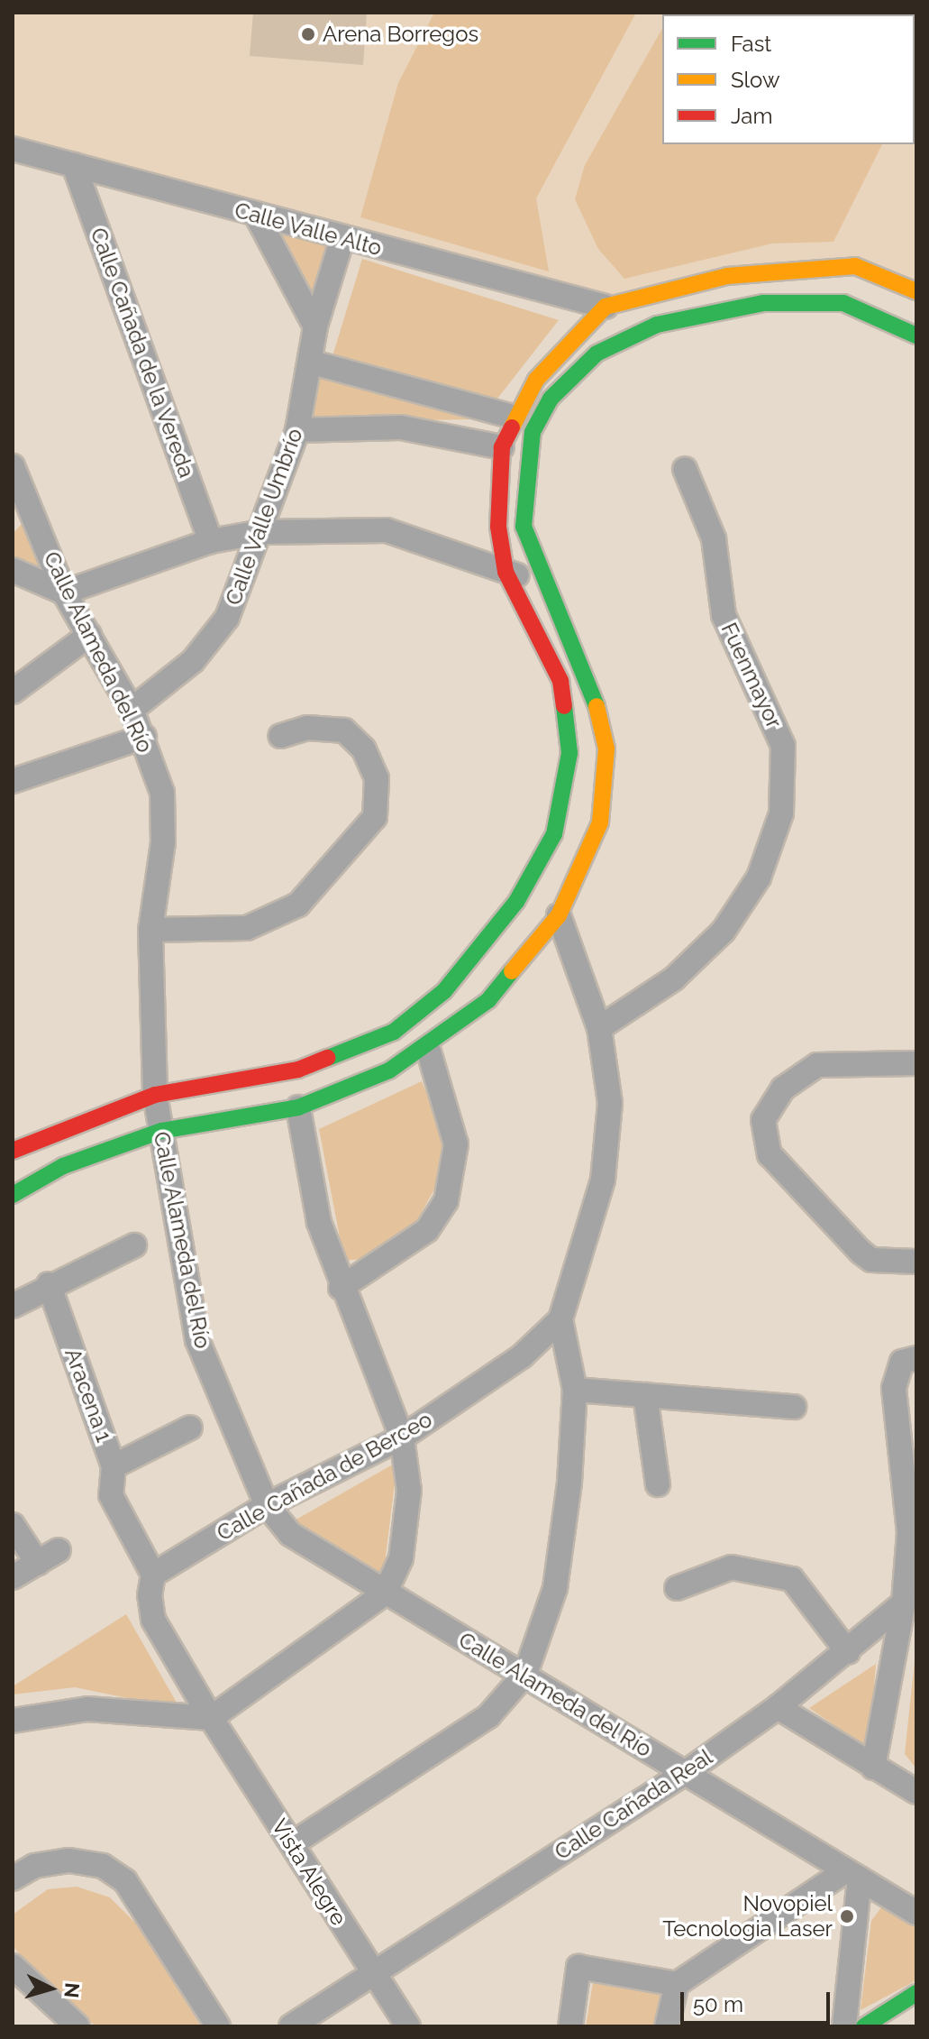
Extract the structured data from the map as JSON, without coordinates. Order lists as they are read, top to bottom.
{
  "streets": {
    "street": [
      "Calle Valle Alto",
      "Calle Cañada de la Vereda",
      "Calle Valle Umbrío",
      "Calle Alameda del Río",
      "Fuenmayor",
      "Aracena 1",
      "Calle Cañada de Berceo",
      "Calle Cañada Real",
      "Vista Alegre"
    ]
  },
  "crossings": [
    ["Calle Valle Alto", "Calle Cañada de la Vereda"],
    ["Calle Valle Alto", "Calle Valle Umbrío"],
    ["Calle Valle Umbrío", "Calle Alameda del Río"],
    ["Calle Alameda del Río", "Calle Cañada de Berceo"],
    ["Calle Alameda del Río", "Calle Cañada Real"],
    ["Fuenmayor", "Calle Cañada de Berceo"],
    ["Calle Cañada Real", "Vista Alegre"]
  ],
  "places": ["Arena Borregos", "Novopiel Tecnologia Laser"],
  "legend": ["Fast", "Slow", "Jam"],
  "scale_bar": "50 m",
  "north": "right"
}
